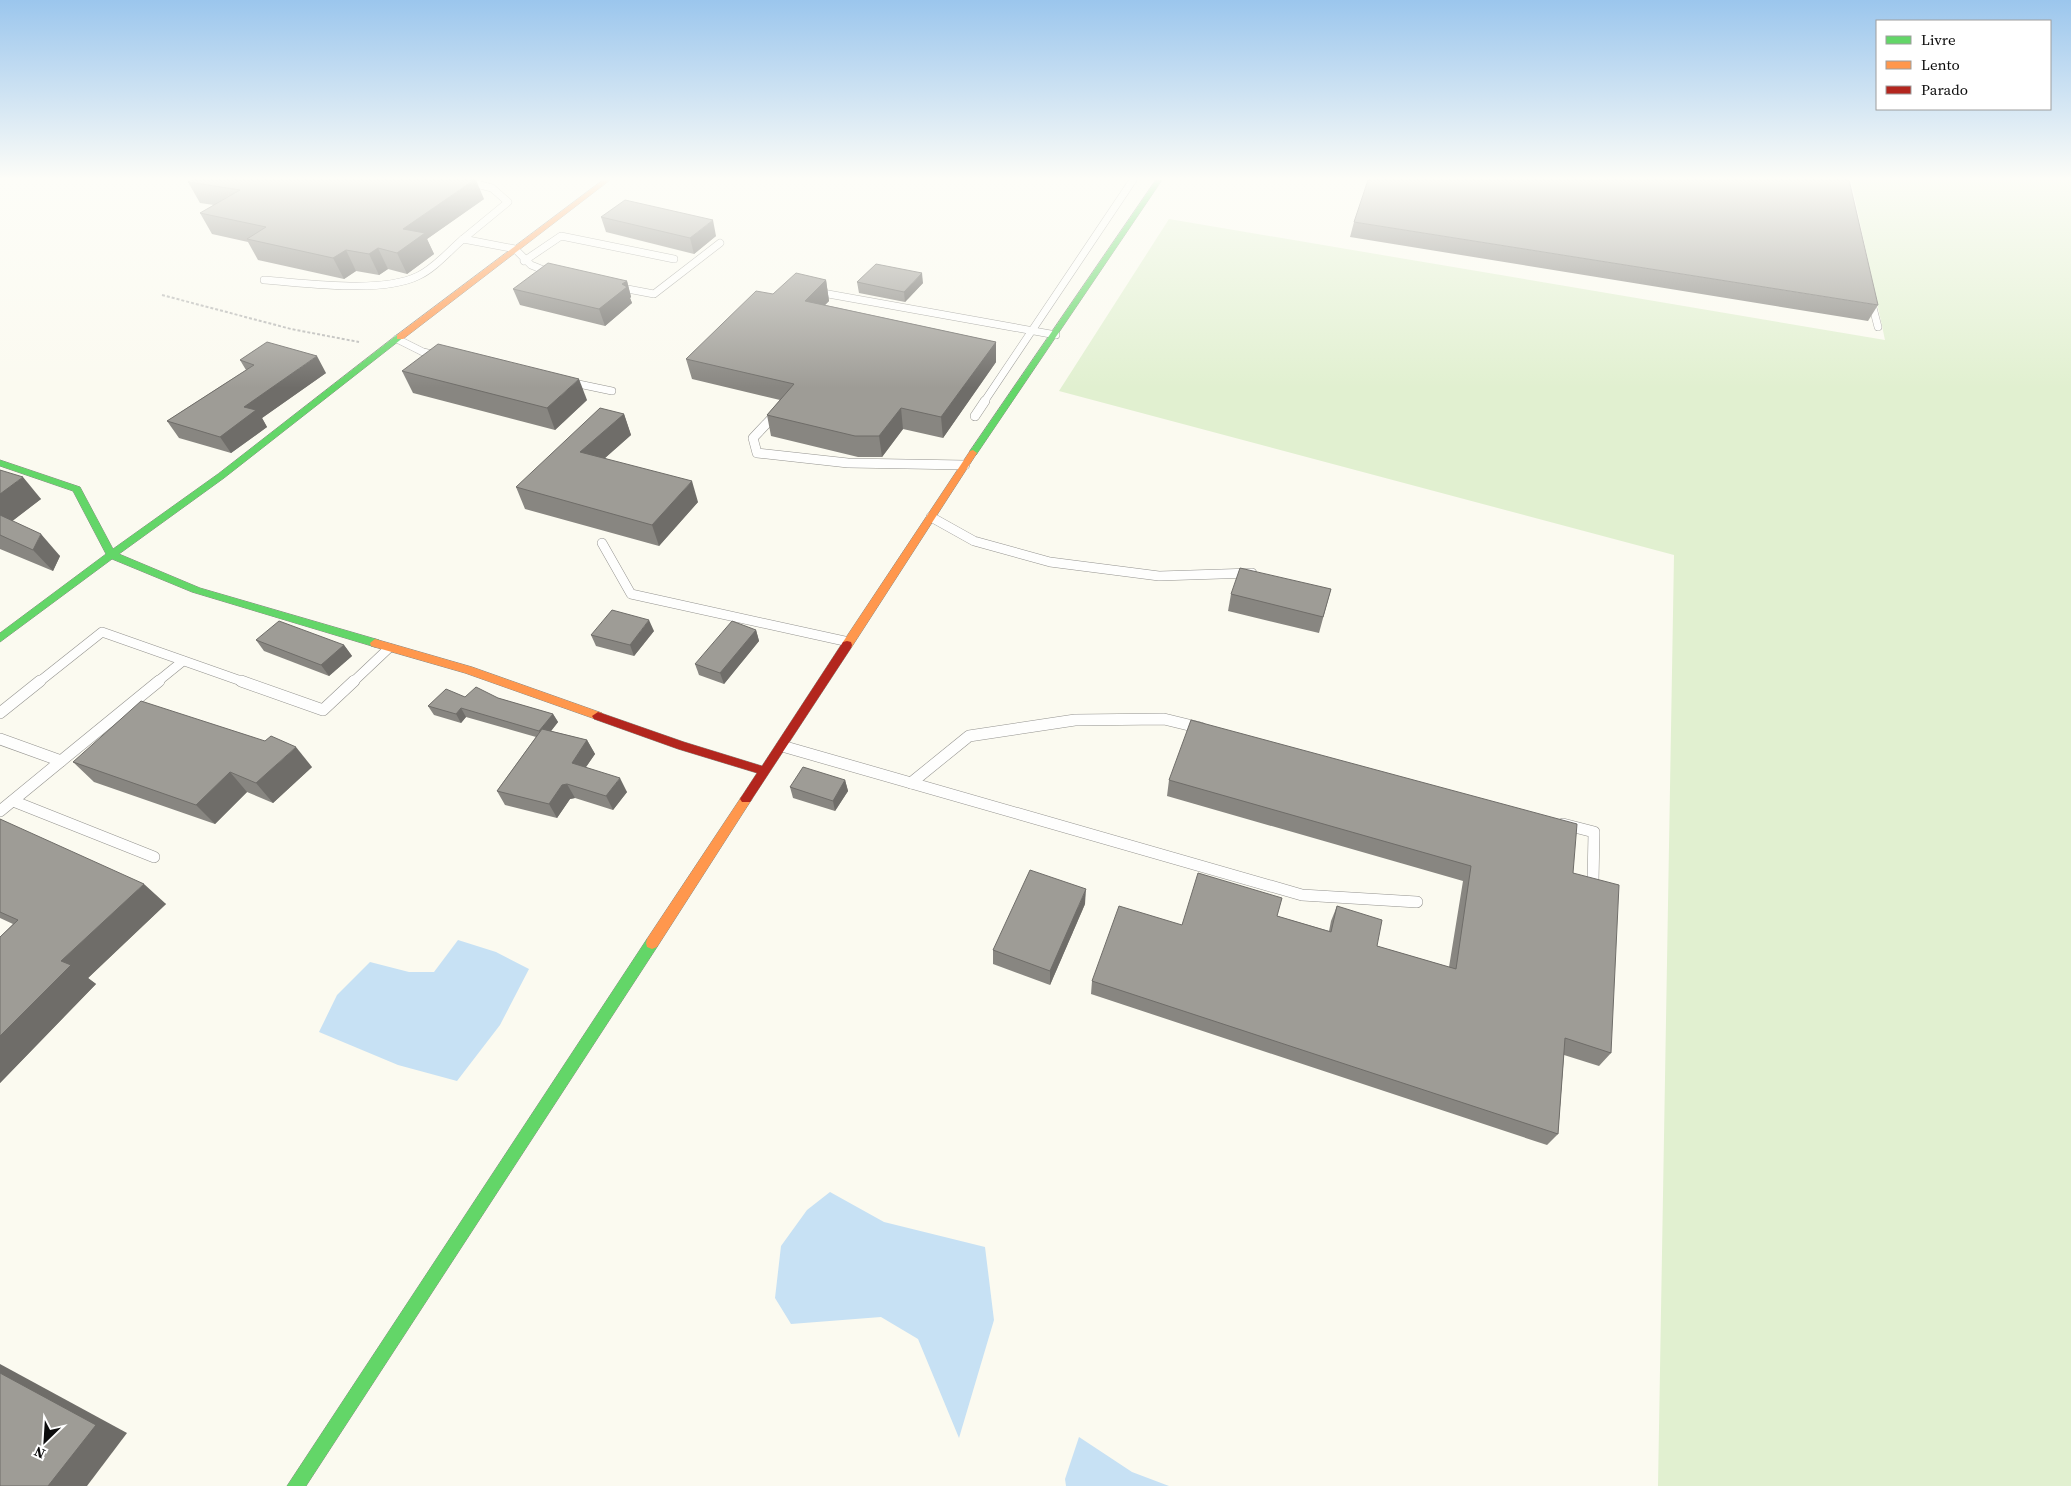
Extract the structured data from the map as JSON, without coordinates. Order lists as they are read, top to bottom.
{
  "legend": ["Livre", "Lento", "Parado"],
  "north": "bottom left"
}
